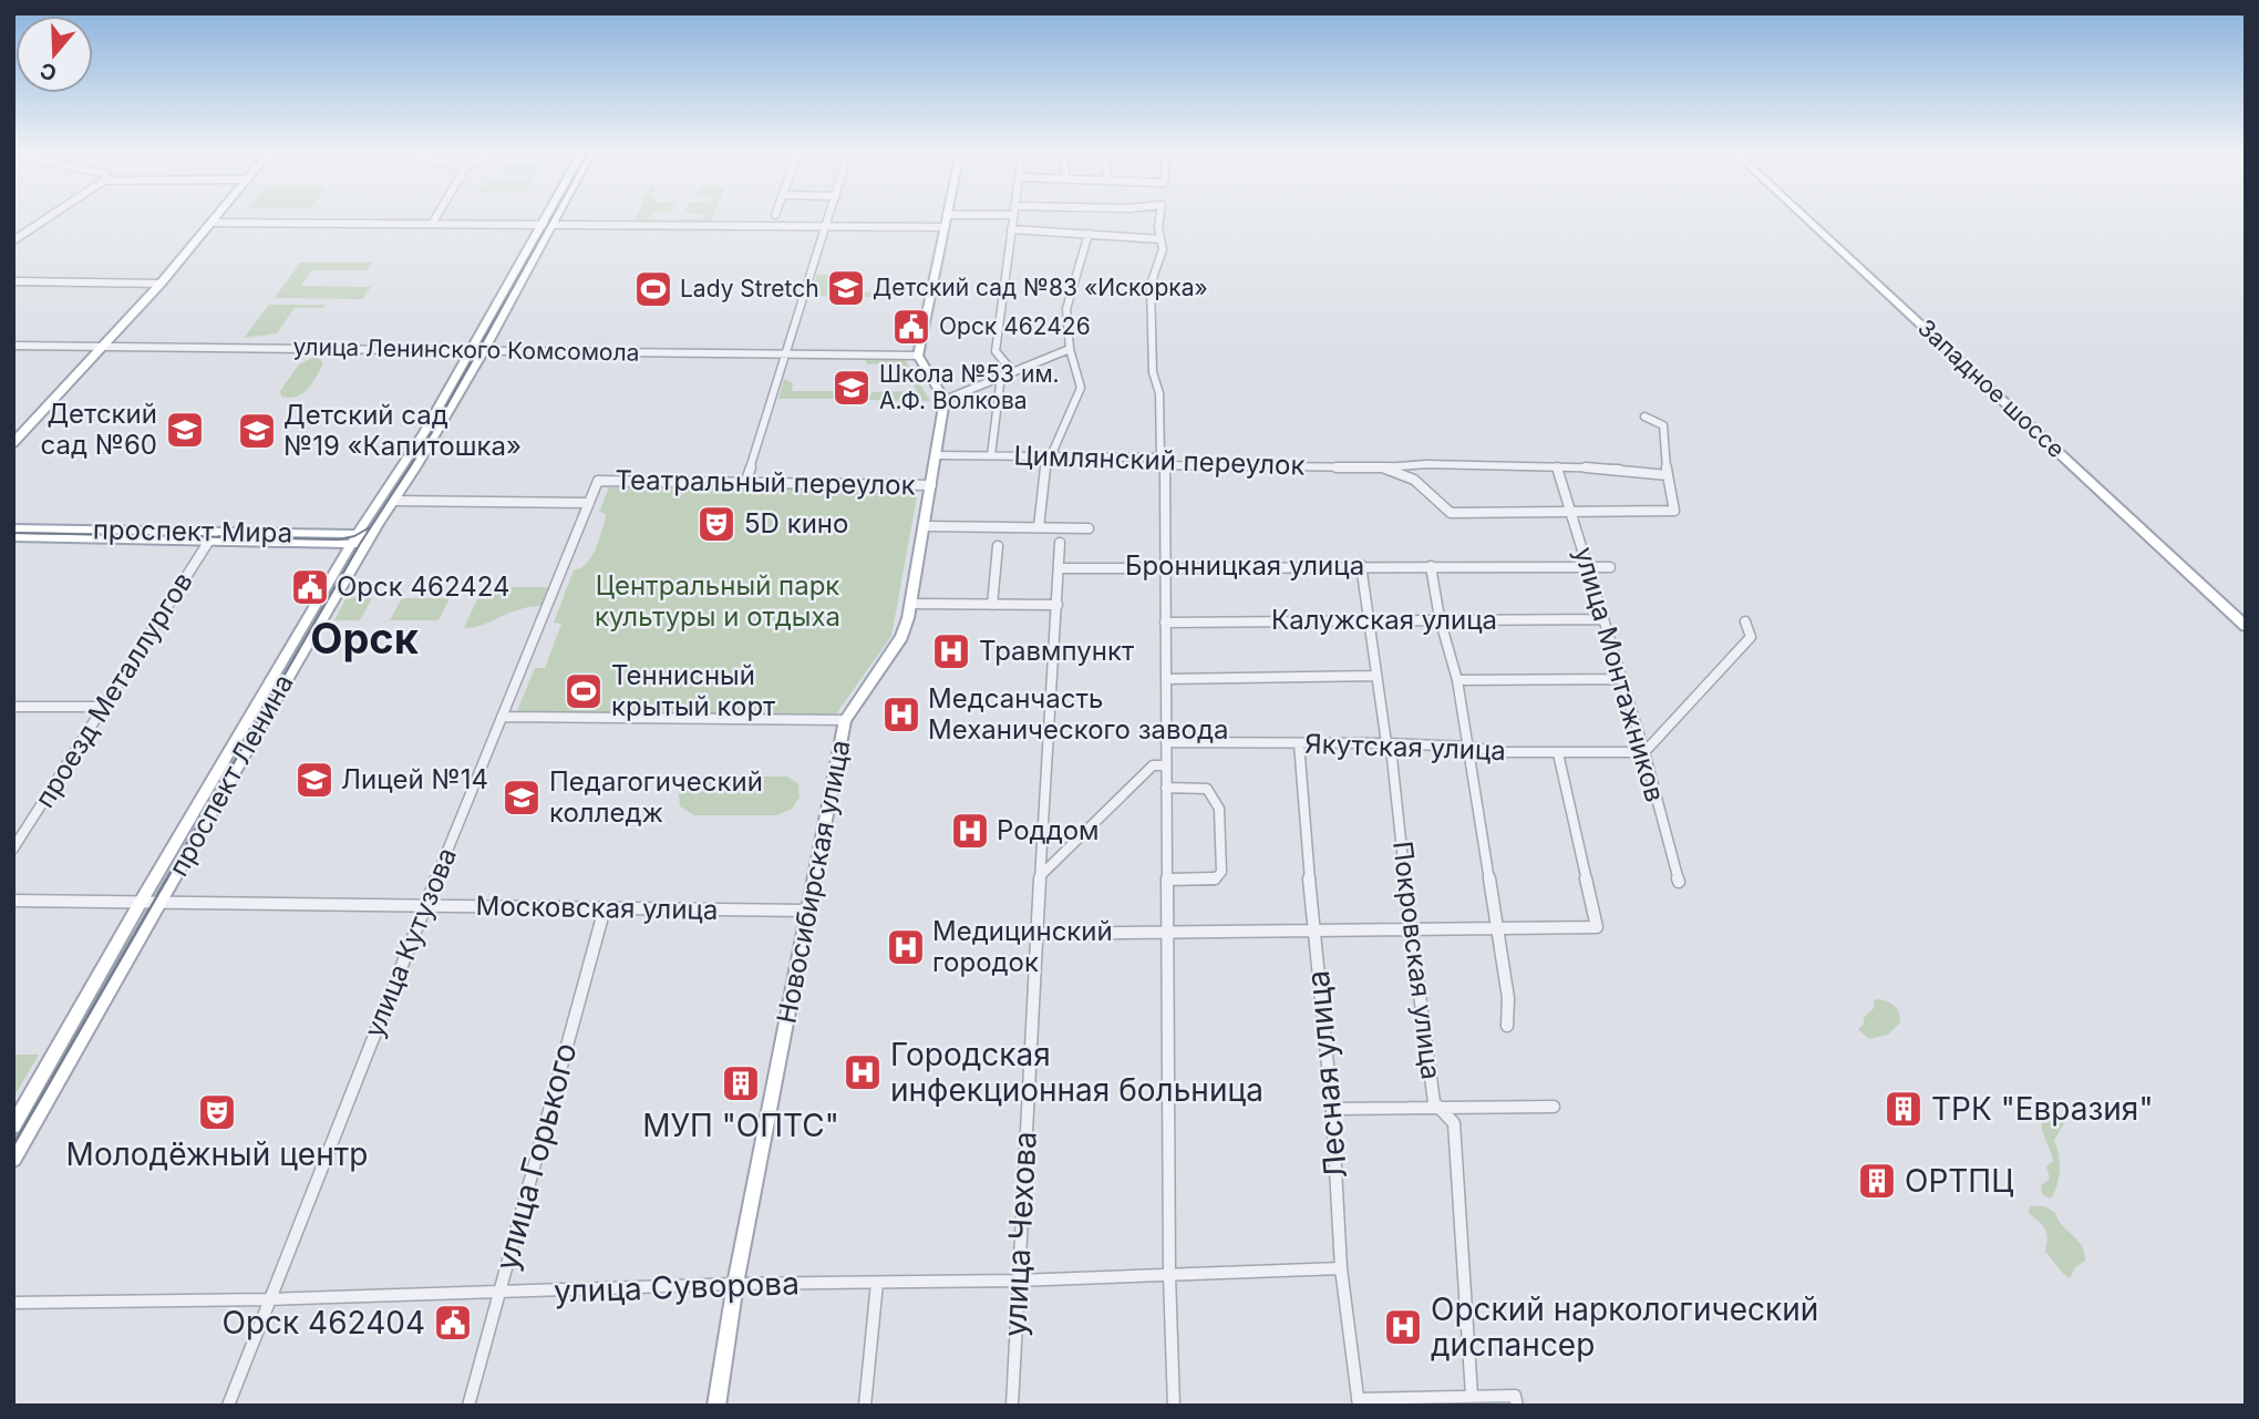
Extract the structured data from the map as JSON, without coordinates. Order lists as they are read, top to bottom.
{
  "streets": {
    "main road": [
      "Западное шоссе",
      "проспект Мира",
      "проспект Ленина",
      "Новосибирская улица"
    ],
    "street": [
      "улица Ленинского Комсомола",
      "Цимлянский переулок",
      "Театральный переулок",
      "Бронницкая улица",
      "Калужская улица",
      "улица Монтажников",
      "проезд Металлургов",
      "Якутская улица",
      "Московская улица",
      "улица Кутузова",
      "Покровская улица",
      "Лесная улица",
      "улица Горького",
      "улица Чехова",
      "улица Суворова"
    ]
  },
  "crossings": [
    ["улица Ленинского Комсомола", "проспект Ленина"],
    ["Цимлянский переулок", "улица Монтажников"],
    ["Цимлянский переулок", "Новосибирская улица"],
    ["Театральный переулок", "Новосибирская улица"],
    ["Театральный переулок", "улица Кутузова"],
    ["проспект Мира", "проезд Металлургов"],
    ["проспект Мира", "проспект Ленина"],
    ["Бронницкая улица", "улица Монтажников"],
    ["Бронницкая улица", "Покровская улица"],
    ["Бронницкая улица", "улица Чехова"],
    ["Калужская улица", "улица Монтажников"],
    ["Калужская улица", "Покровская улица"],
    ["улица Монтажников", "Якутская улица"],
    ["Якутская улица", "Покровская улица"],
    ["Якутская улица", "Лесная улица"],
    ["проспект Ленина", "Московская улица"],
    ["Новосибирская улица", "Московская улица"],
    ["Новосибирская улица", "улица Суворова"],
    ["Московская улица", "улица Кутузова"],
    ["Московская улица", "улица Горького"],
    ["улица Кутузова", "улица Суворова"],
    ["Лесная улица", "улица Суворова"],
    ["улица Горького", "улица Суворова"],
    ["улица Чехова", "улица Суворова"]
  ],
  "districts": ["Орск"],
  "parks": ["Центральный парк культуры и отдыха"],
  "places": {
    "school or university": [
      "Детский сад №83 «Искорка»",
      "Школа №53 им. А.Ф. Волкова",
      "Детский сад №60",
      "Детский сад №19 «Капитошка»",
      "Лицей №14",
      "Педагогический колледж"
    ],
    "sports": ["Lady Stretch", "Теннисный крытый корт"],
    "public building": ["Орск 462426", "Орск 462424", "Орск 462404"],
    "theatre": ["5D кино", "Молодёжный центр"],
    "hospital": [
      "Травмпункт",
      "Медсанчасть Механического завода",
      "Роддом",
      "Медицинский городок",
      "Городская инфекционная больница",
      "Орский наркологический диспансер"
    ],
    "building": ["МУП \"ОПТС\"", "ТРК \"Евразия\"", "ОРТПЦ"]
  },
  "north": "bottom"
}
